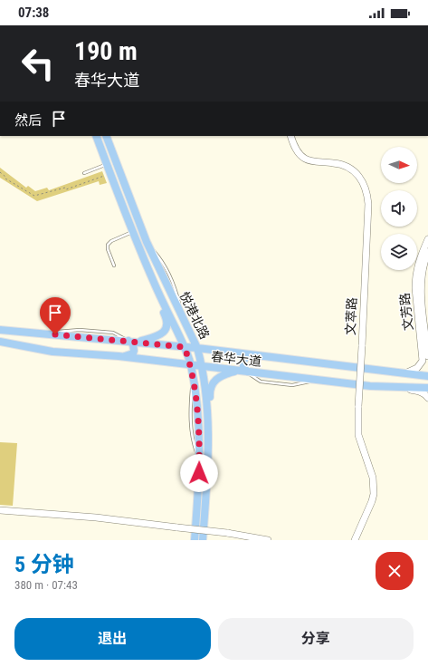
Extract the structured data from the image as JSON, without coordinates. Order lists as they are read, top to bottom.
{
  "streets": {
    "main road": ["悦港北路", "春华大道"],
    "street": ["文芳路", "文萃路"]
  },
  "crossings": [
    ["文芳路", "春华大道"],
    ["悦港北路", "春华大道"]
  ],
  "north": "right",
  "page": {
    "status": "07:38",
    "turn": ["190 m", "春华大道"],
    "then": "然后",
    "heading": ["5 分钟", "380 m · 07:43"],
    "buttons": ["退出", "分享"]
  }
}
